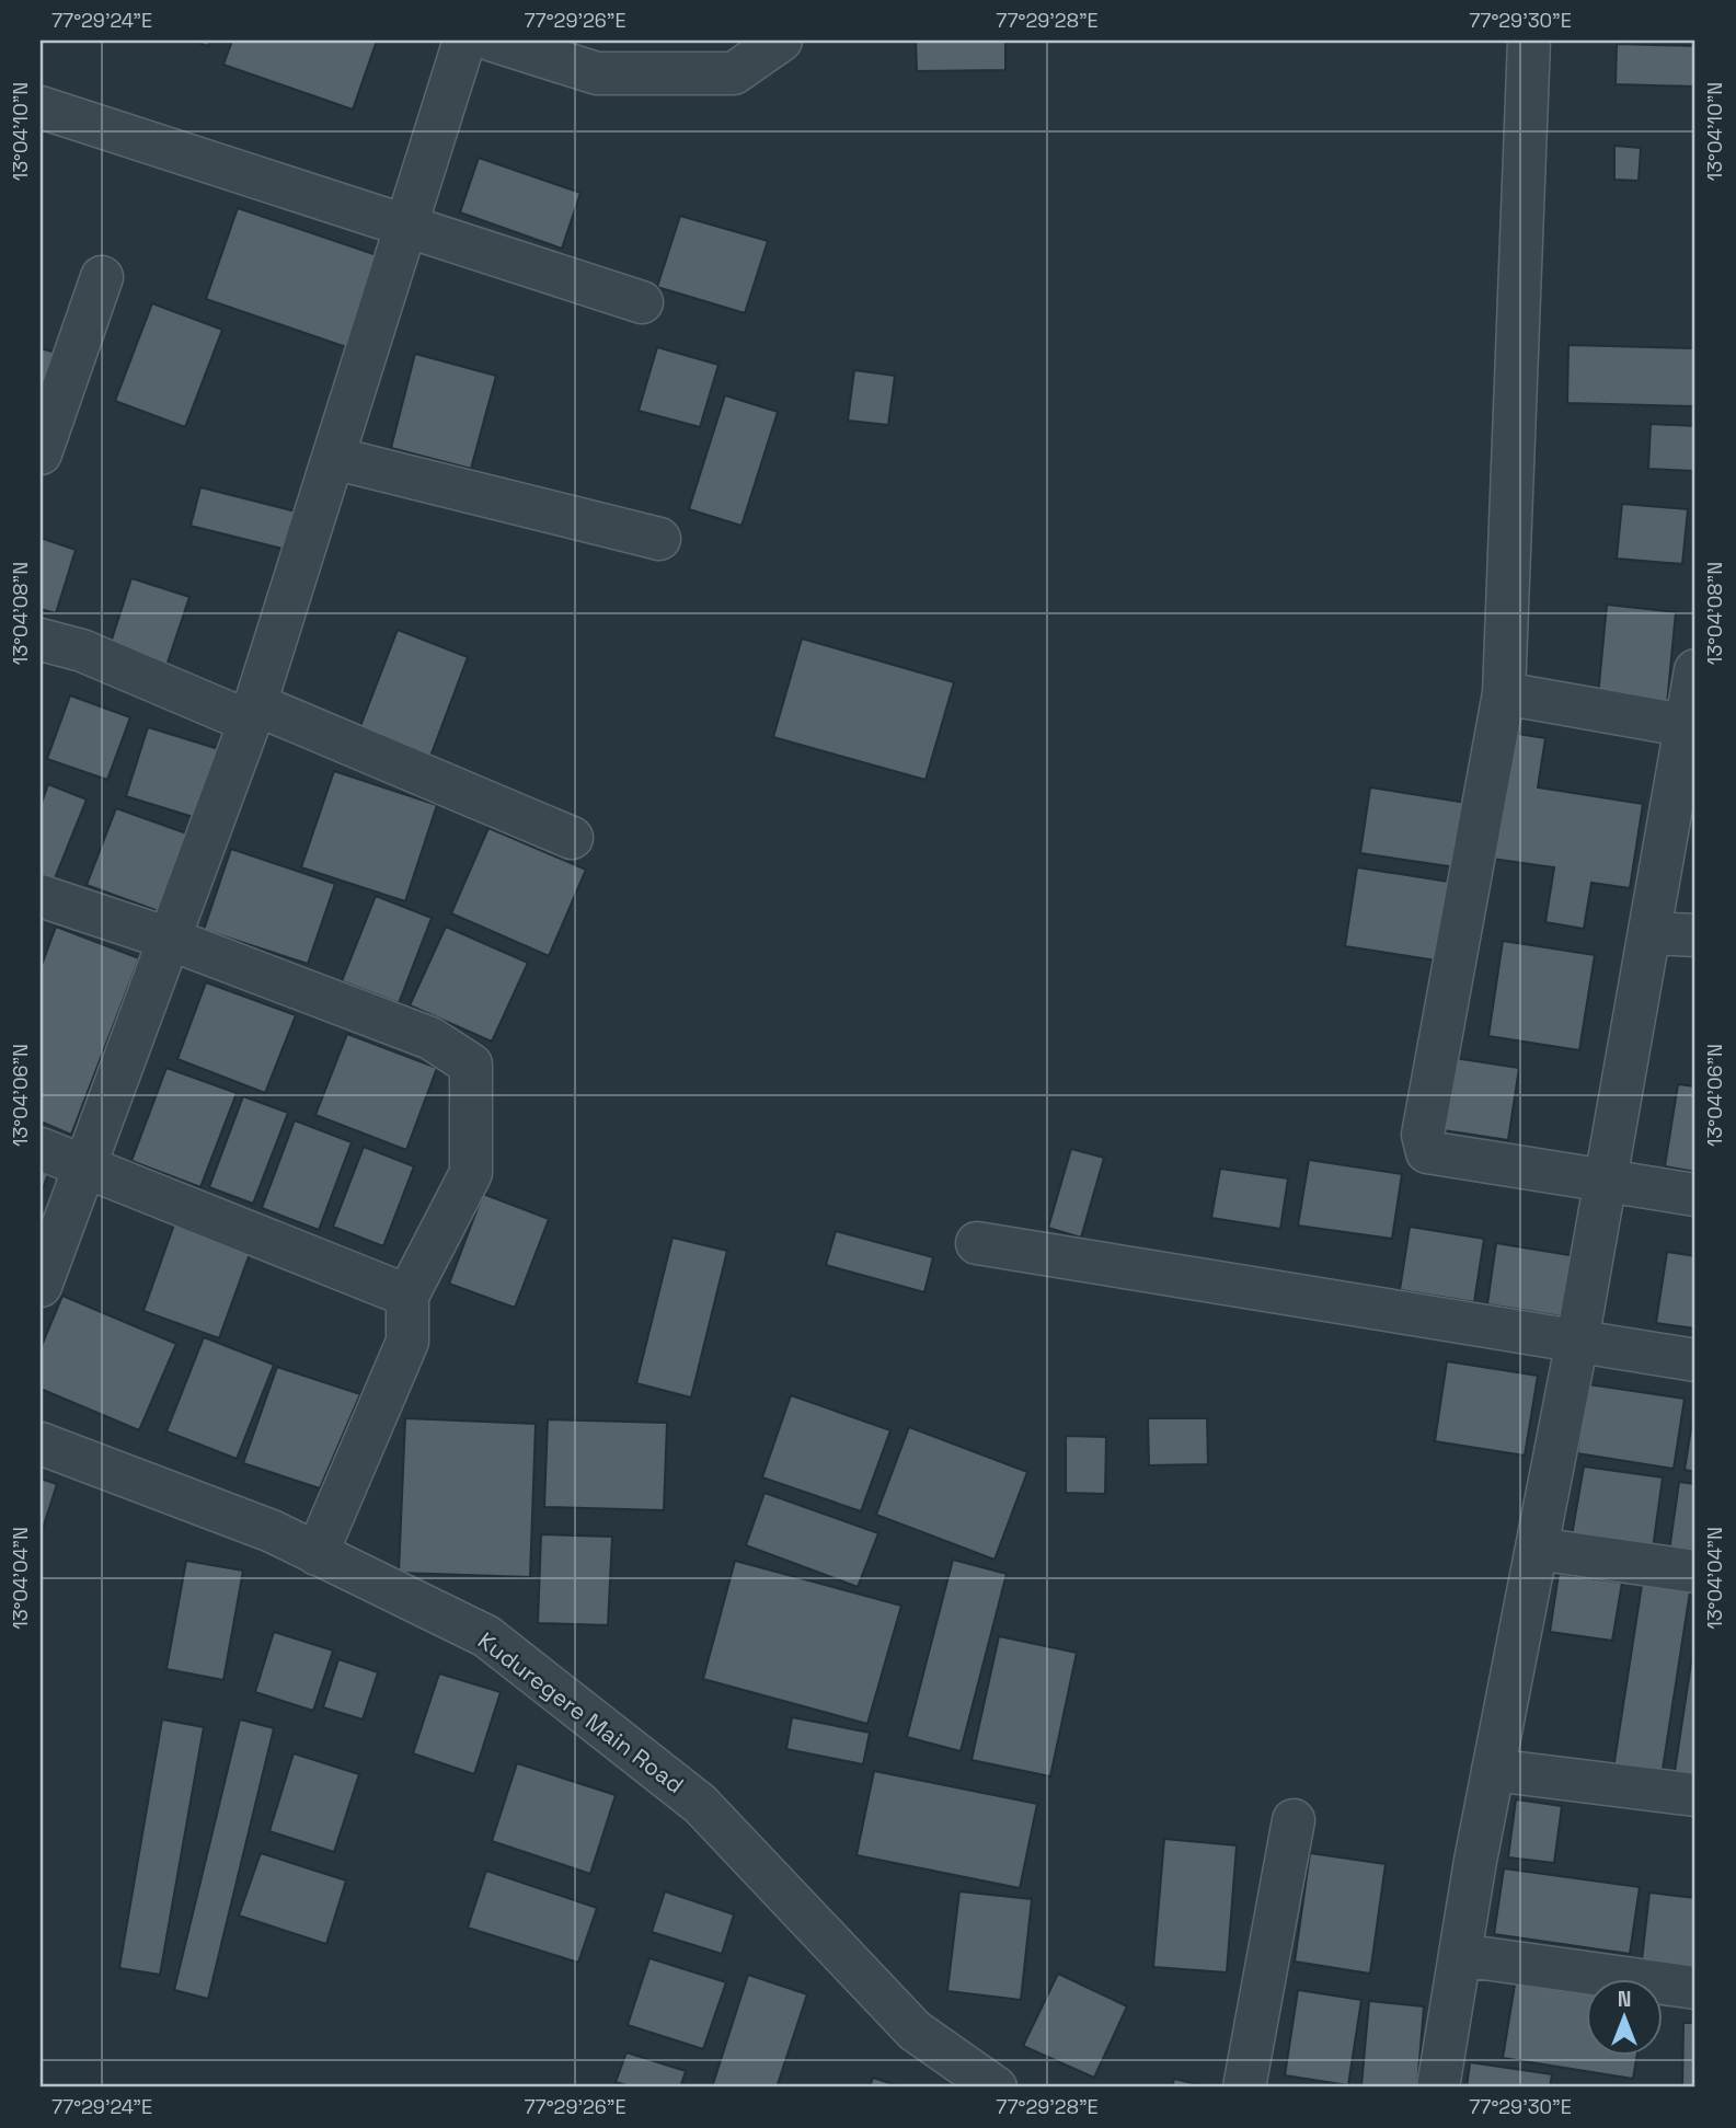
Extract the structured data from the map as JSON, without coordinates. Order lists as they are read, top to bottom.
{
  "streets": {
    "street": ["Kuduregere Main Road"]
  },
  "north": "top",
  "coordinates": [
    "77°29'24\"E",
    "77°29'26\"E",
    "77°29'28\"E",
    "77°29'30\"E",
    "13°04'10\"N",
    "13°04'08\"N",
    "13°04'06\"N",
    "13°04'04\"N"
  ]
}
